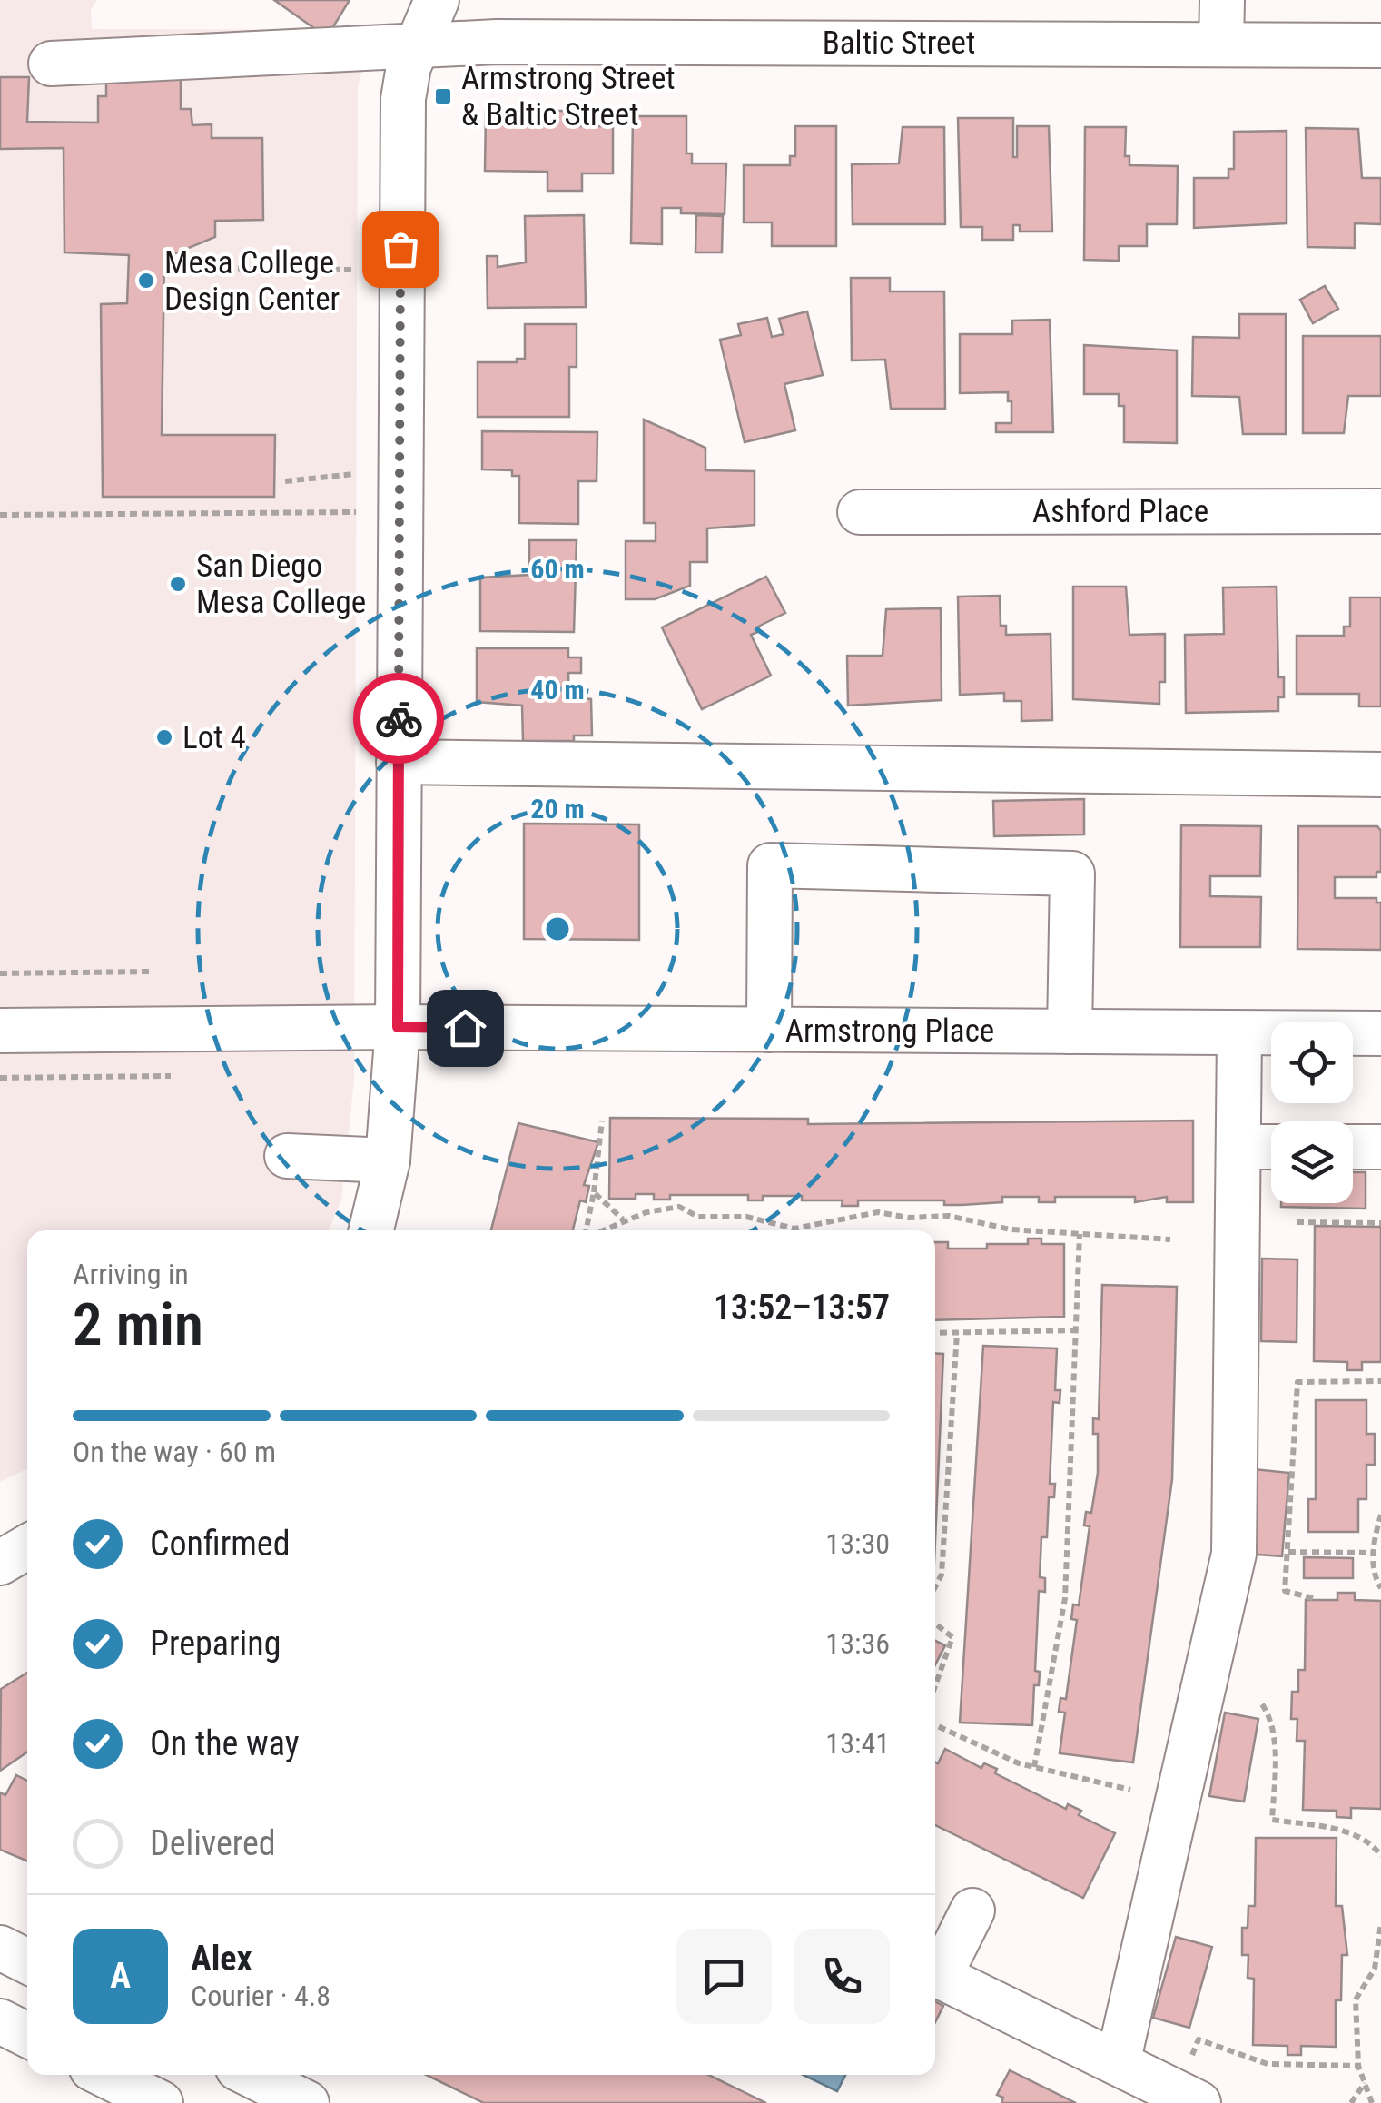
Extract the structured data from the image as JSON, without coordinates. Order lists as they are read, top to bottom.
{
  "streets": {
    "street": ["Baltic Street", "Ashford Place", "Armstrong Place"]
  },
  "places": {
    "transit": ["Armstrong Street & Baltic Street"],
    "other": ["Mesa College Design Center", "San Diego Mesa College", "Lot 4"]
  },
  "page": {
    "heading": ["2 min", "Arriving in", "13:52–13:57"],
    "panel": ["Alex", "Courier · 4.8"],
    "bar": "On the way · 60 m",
    "list": [
      ["Confirmed", "13:30"],
      ["Preparing", "13:36"],
      ["On the way", "13:41"],
      "Delivered"
    ],
    "round": "A"
  },
  "rings": ["60 m", "40 m", "20 m"]
}
